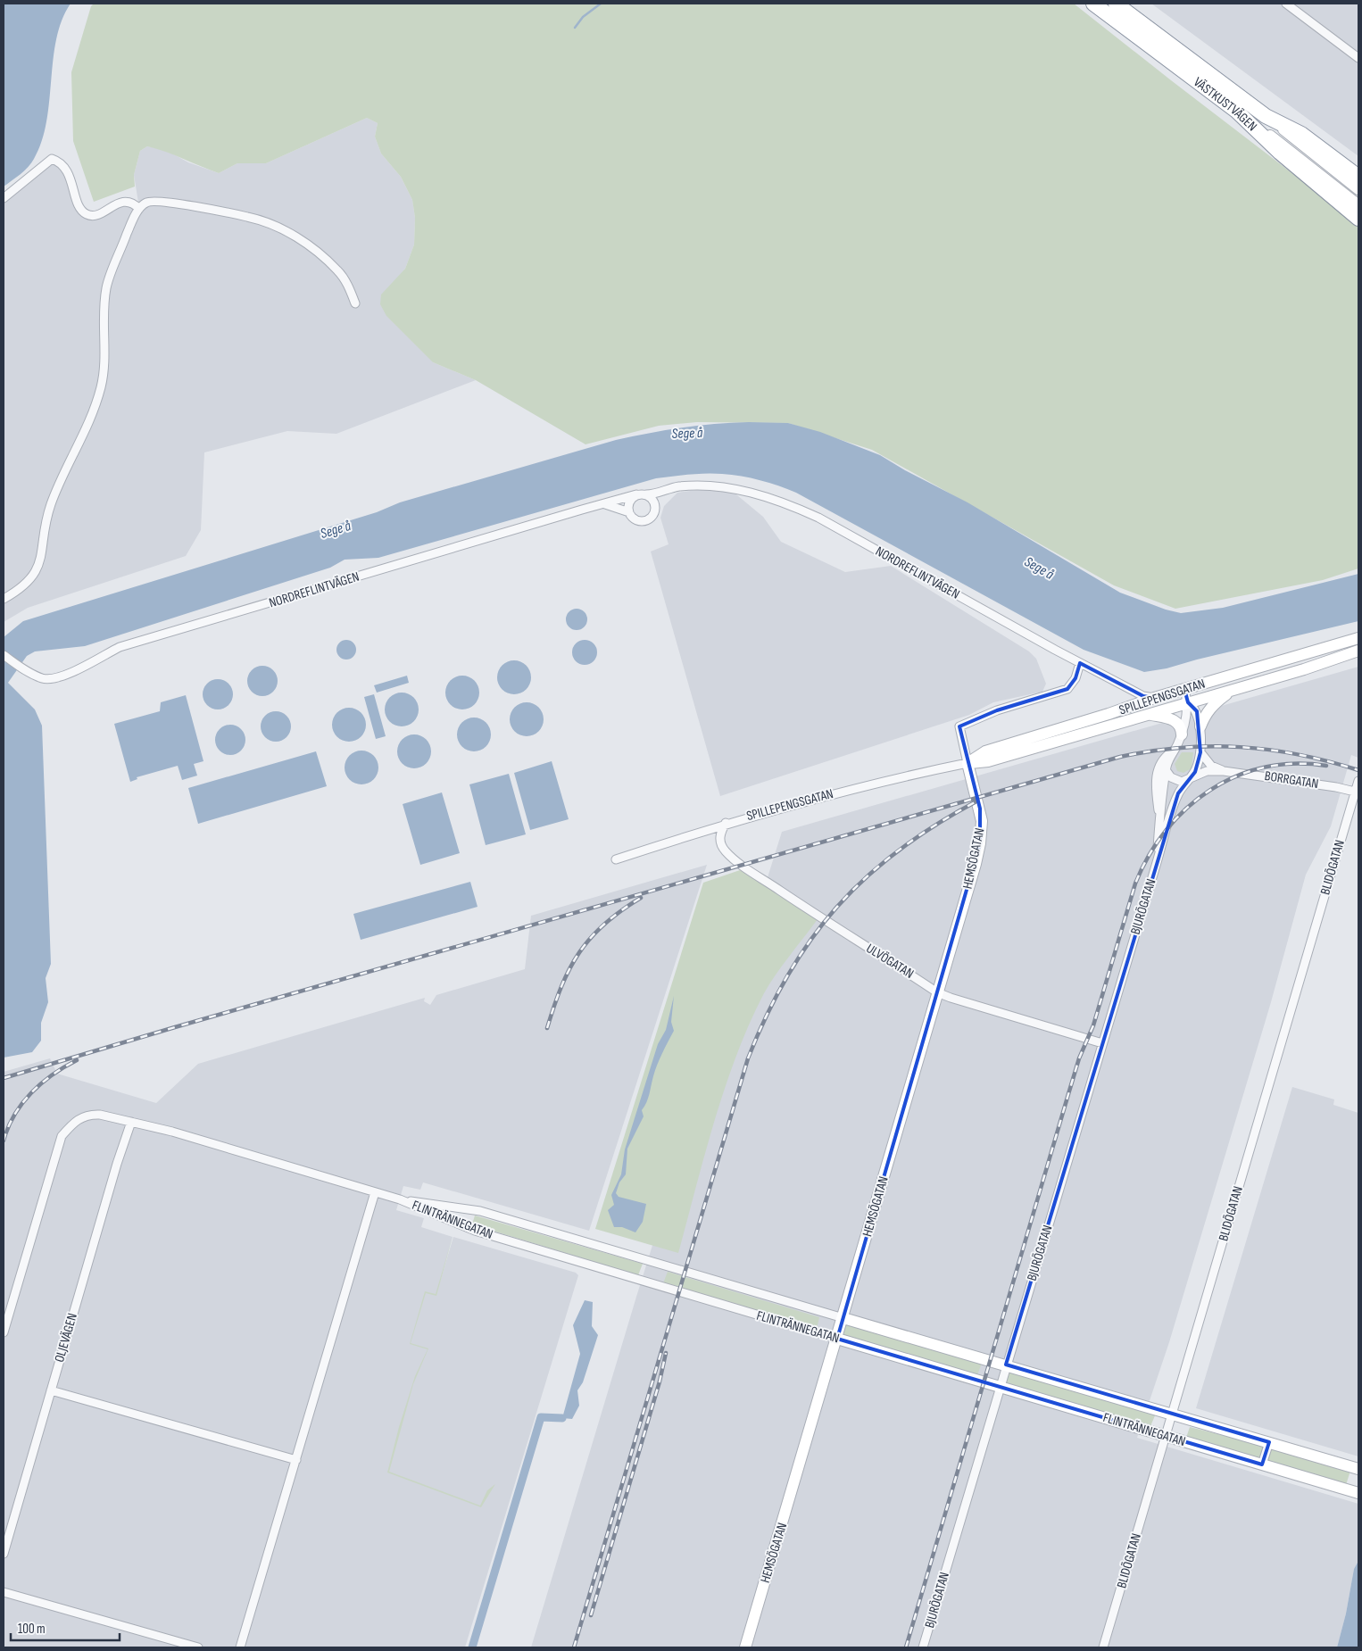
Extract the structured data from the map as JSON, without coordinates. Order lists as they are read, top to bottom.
{
  "streets": {
    "highway": ["VÄSTKUSTVÄGEN"],
    "street": [
      "NORDREFLINTVÄGEN",
      "SPILLEPENGSGATAN",
      "BORRGATAN",
      "HEMSÖGATAN",
      "BLIDÖGATAN",
      "BJURÖGATAN",
      "ULVÖGATAN",
      "FLINTRÄNNEGATAN",
      "OLJEVÄGEN"
    ]
  },
  "crossings": [
    ["NORDREFLINTVÄGEN", "SPILLEPENGSGATAN"],
    ["SPILLEPENGSGATAN", "HEMSÖGATAN"],
    ["SPILLEPENGSGATAN", "BJURÖGATAN"],
    ["SPILLEPENGSGATAN", "ULVÖGATAN"],
    ["BORRGATAN", "BLIDÖGATAN"],
    ["BORRGATAN", "BJURÖGATAN"],
    ["HEMSÖGATAN", "ULVÖGATAN"],
    ["HEMSÖGATAN", "FLINTRÄNNEGATAN"],
    ["BLIDÖGATAN", "FLINTRÄNNEGATAN"],
    ["BJURÖGATAN", "ULVÖGATAN"],
    ["BJURÖGATAN", "FLINTRÄNNEGATAN"]
  ],
  "water": ["Sege å"],
  "scale_bar": "100 m"
}
